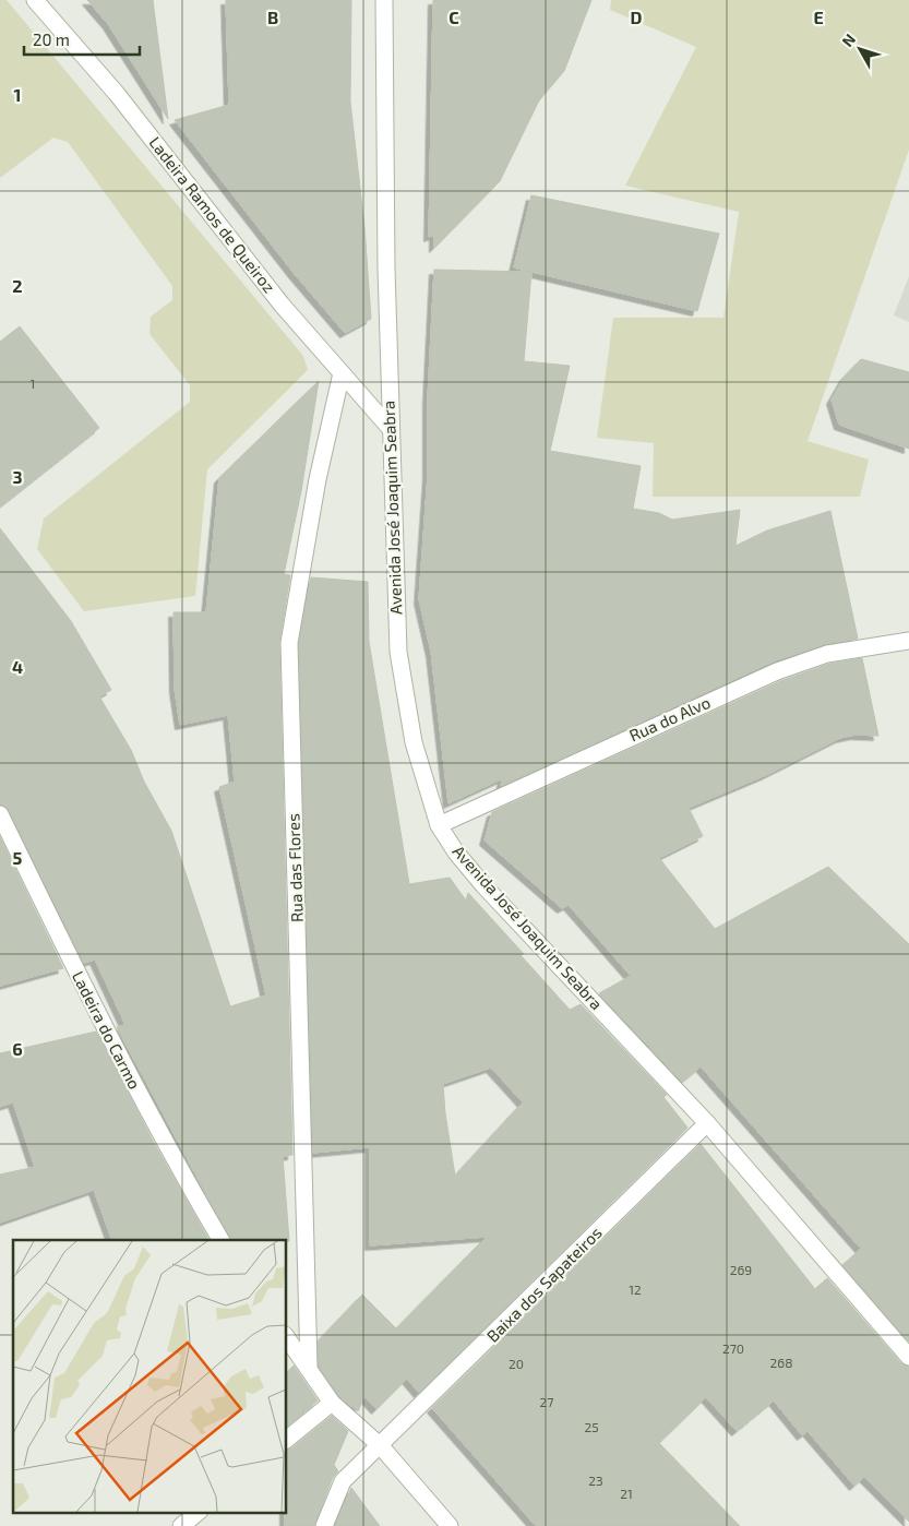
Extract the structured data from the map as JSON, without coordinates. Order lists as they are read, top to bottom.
{
  "streets": {
    "street": [
      "Ladeira Ramos de Queiroz",
      "Avenida José Joaquim Seabra",
      "Rua do Alvo",
      "Rua das Flores",
      "Ladeira do Carmo",
      "Baixa dos Sapateiros"
    ]
  },
  "crossings": [
    ["Ladeira Ramos de Queiroz", "Avenida José Joaquim Seabra"],
    ["Ladeira Ramos de Queiroz", "Rua das Flores"],
    ["Avenida José Joaquim Seabra", "Rua do Alvo"],
    ["Avenida José Joaquim Seabra", "Baixa dos Sapateiros"]
  ],
  "house_numbers": [
    "1",
    "269",
    "12",
    "270",
    "268",
    "20",
    "27",
    "25",
    "23",
    "21"
  ],
  "scale_bar": "20 m",
  "north": "top left",
  "grid": {
    "columns": [
      "B",
      "C",
      "D",
      "E"
    ],
    "rows": [
      "1",
      "2",
      "3",
      "4",
      "5",
      "6"
    ]
  }
}
